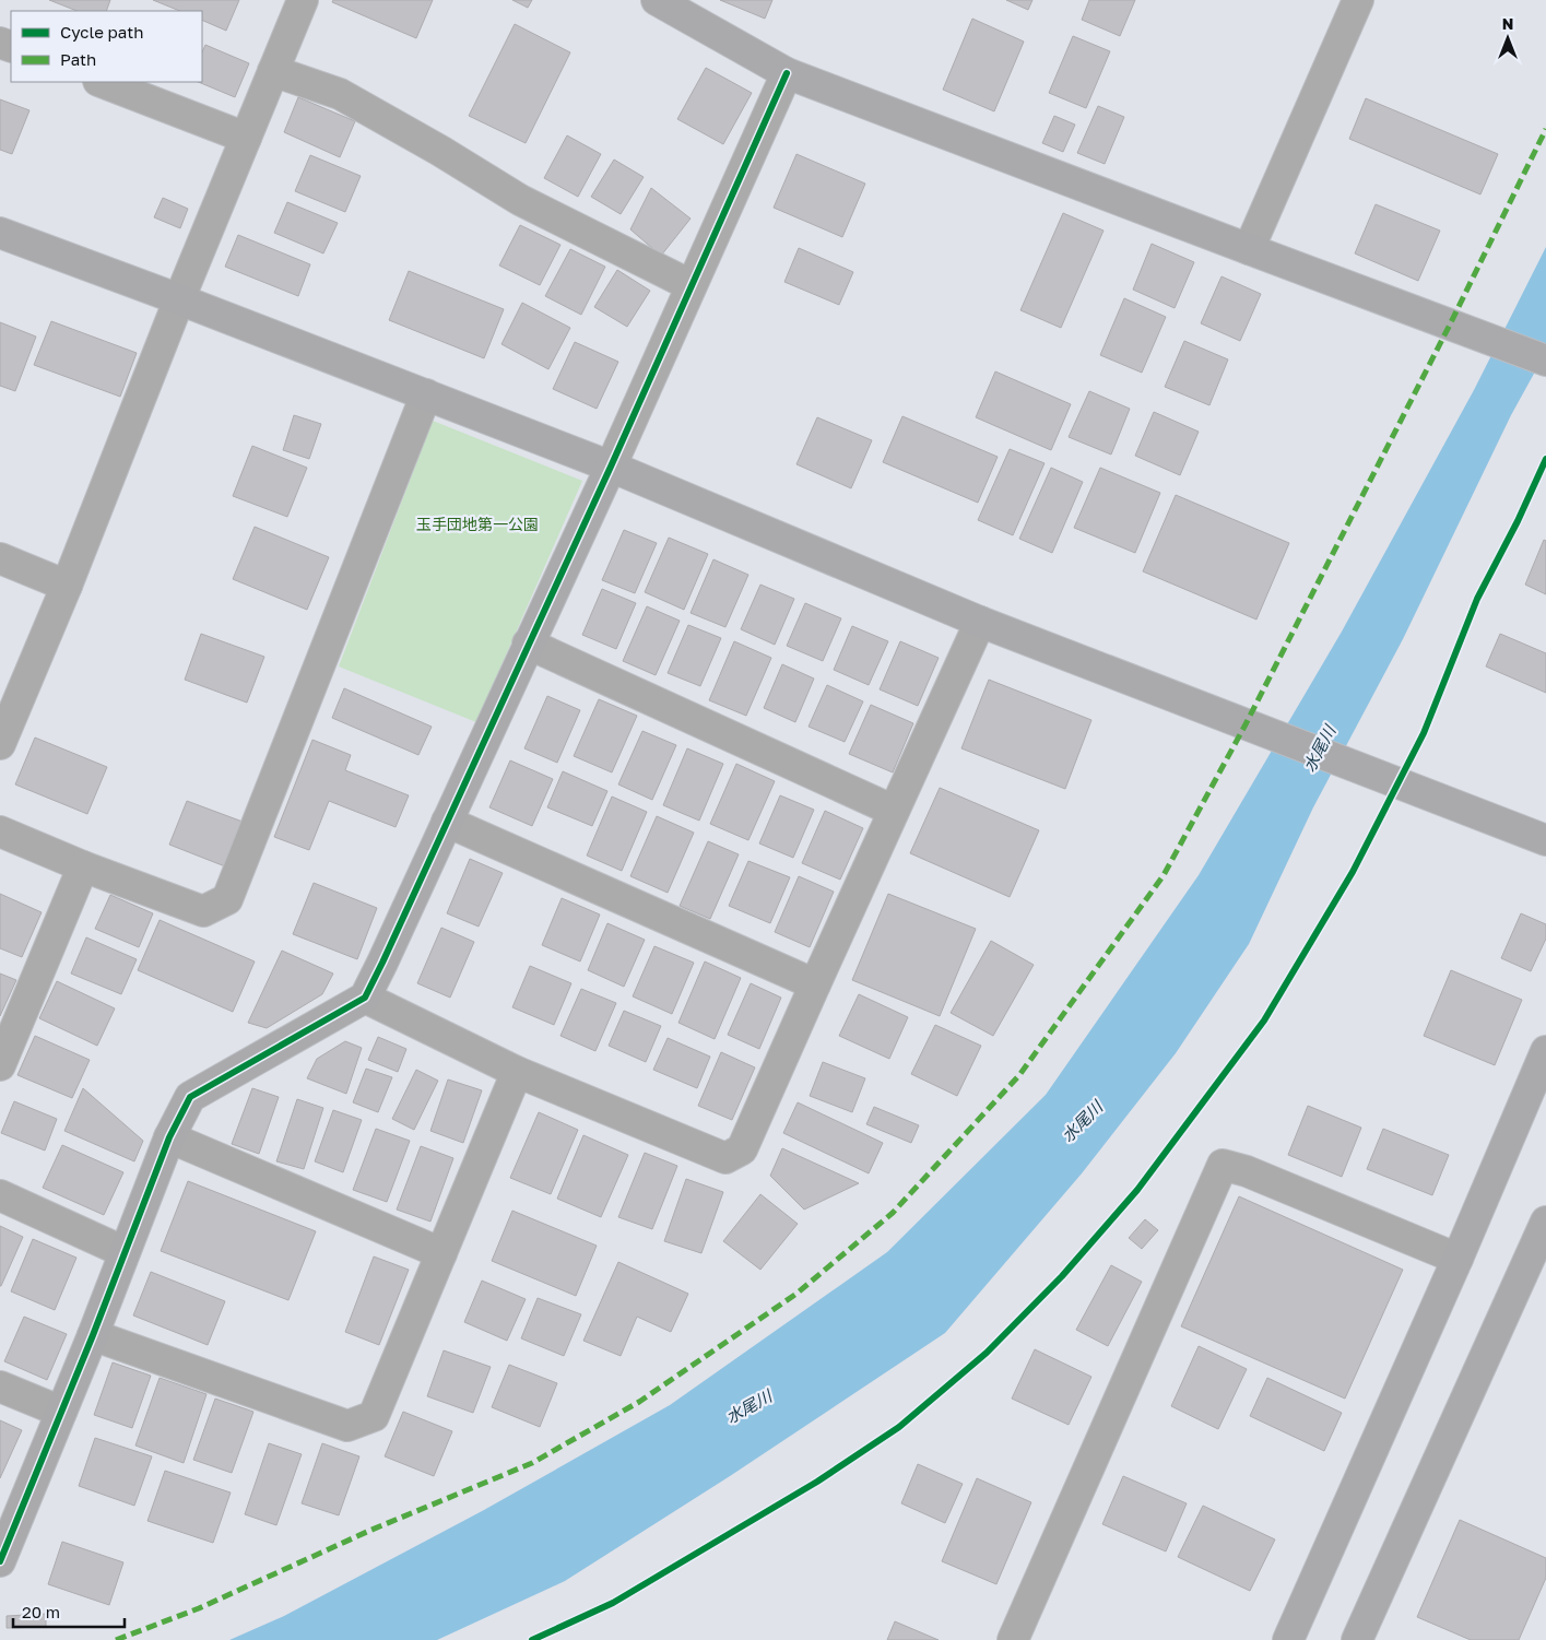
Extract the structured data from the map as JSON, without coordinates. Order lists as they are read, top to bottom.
{
  "water": ["水尾川"],
  "parks": ["玉手団地第一公園"],
  "legend": ["Cycle path", "Path"],
  "scale_bar": "20 m",
  "north": "top"
}
